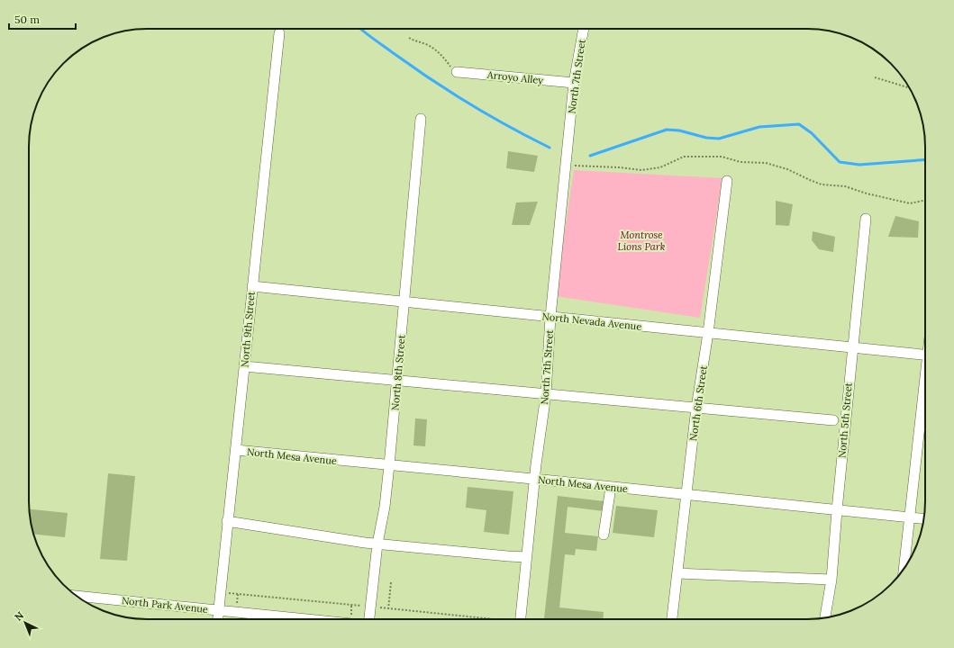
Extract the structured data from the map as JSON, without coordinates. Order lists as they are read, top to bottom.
{
  "streets": {
    "street": [
      "North 7th Street",
      "Arroyo Alley",
      "North Nevada Avenue",
      "North 9th Street",
      "North 8th Street",
      "North 6th Street",
      "North 5th Street",
      "North Mesa Avenue",
      "North Park Avenue"
    ]
  },
  "crossings": [
    ["North 7th Street", "Arroyo Alley"],
    ["North 7th Street", "North Nevada Avenue"],
    ["North 7th Street", "North Mesa Avenue"],
    ["North Nevada Avenue", "North 9th Street"],
    ["North Nevada Avenue", "North 8th Street"],
    ["North Nevada Avenue", "North 6th Street"],
    ["North Nevada Avenue", "North 5th Street"],
    ["North 9th Street", "North Mesa Avenue"],
    ["North 9th Street", "North Park Avenue"],
    ["North 8th Street", "North Mesa Avenue"],
    ["North 6th Street", "North Mesa Avenue"],
    ["North 5th Street", "North Mesa Avenue"]
  ],
  "parks": ["Montrose Lions Park"],
  "scale_bar": "50 m",
  "north": "top left"
}
